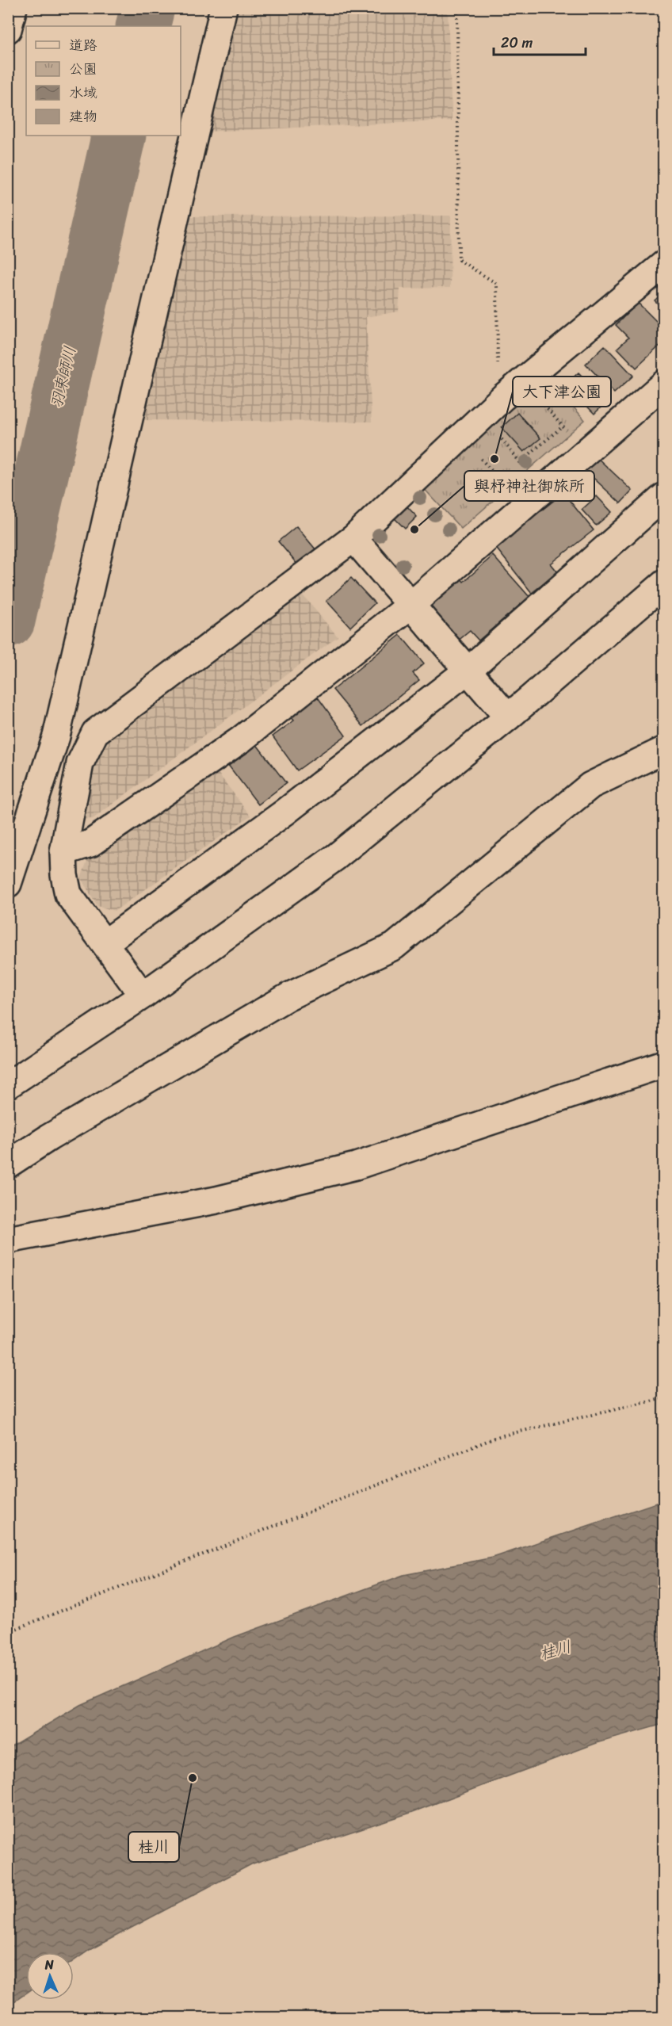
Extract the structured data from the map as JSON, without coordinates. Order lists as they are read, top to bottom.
{
  "water": ["羽束師川", "桂川"],
  "places": ["大下津公園", "與杼神社御旅所", "桂川"],
  "legend": [
    "道路",
    "公園",
    "水域",
    "建物"
  ],
  "scale_bar": "20 m",
  "north": "top"
}
